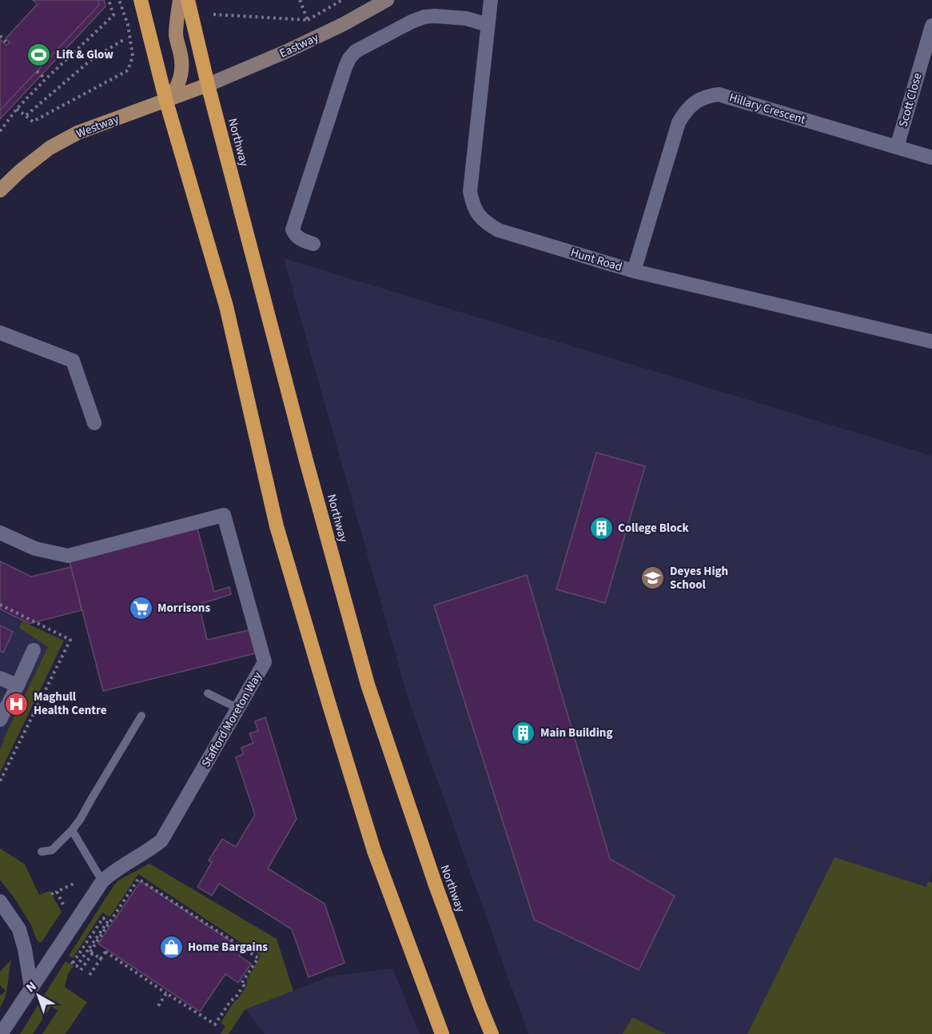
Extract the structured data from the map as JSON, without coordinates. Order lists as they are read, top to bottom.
{
  "streets": {
    "highway": ["Northway"],
    "main road": ["Westway"],
    "street": [
      "Eastway",
      "Scott Close",
      "Hillary Crescent",
      "Hunt Road",
      "Stafford Moreton Way"
    ]
  },
  "crossings": [
    ["Eastway", "Westway"],
    ["Eastway", "Northway"],
    ["Scott Close", "Hillary Crescent"],
    ["Hillary Crescent", "Hunt Road"],
    ["Westway", "Northway"]
  ],
  "places": {
    "sports": ["Lift & Glow"],
    "building": ["College Block", "Main Building"],
    "school or university": ["Deyes High School"],
    "supermarket": ["Morrisons"],
    "hospital": ["Maghull Health Centre"],
    "shop": ["Home Bargains"]
  },
  "north": "top left"
}
